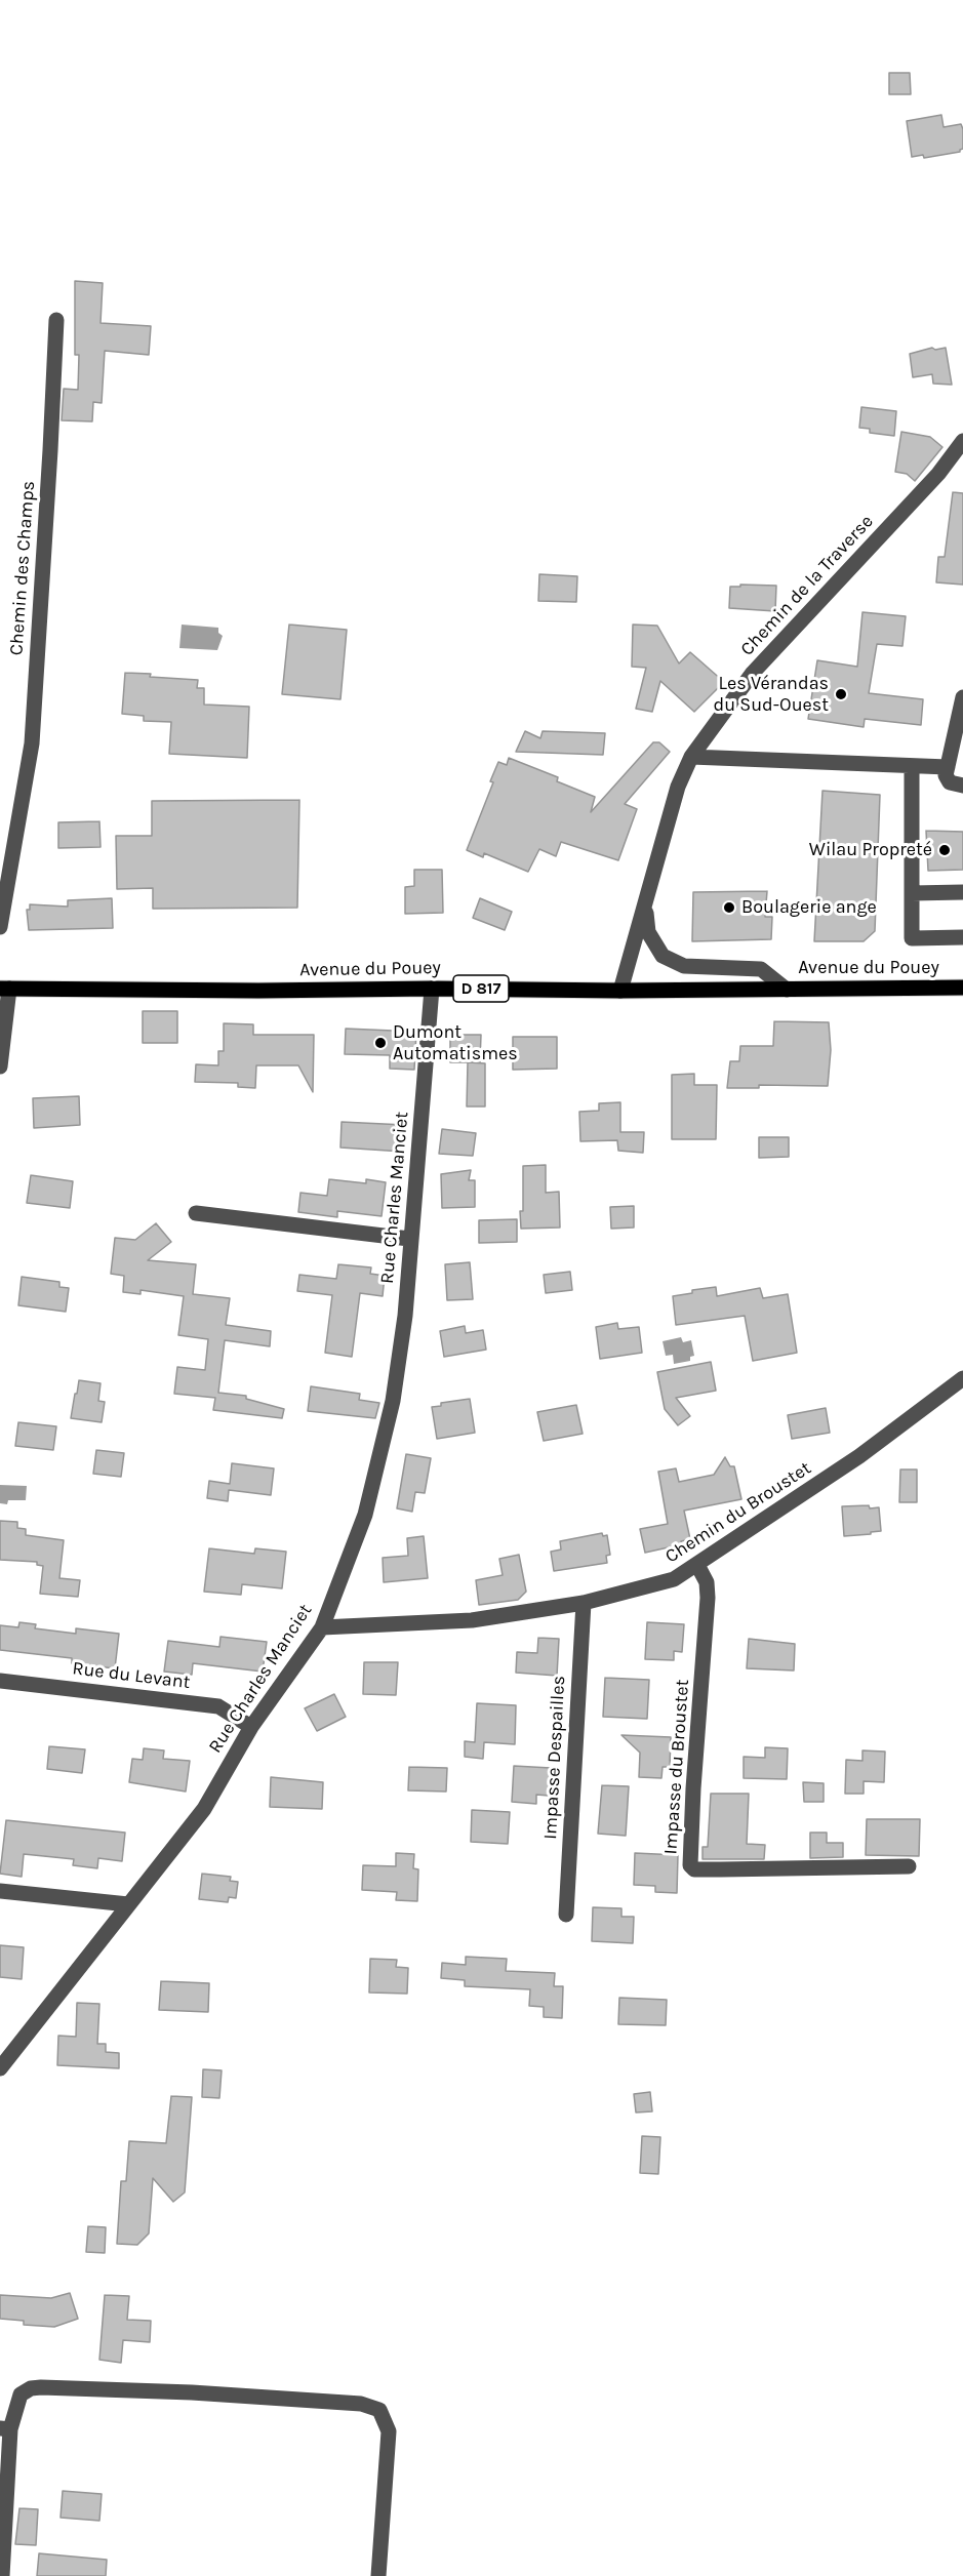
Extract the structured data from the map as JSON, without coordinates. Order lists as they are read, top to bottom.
{
  "streets": {
    "main road": ["Avenue du Pouey", "D 817"],
    "street": [
      "Chemin des Champs",
      "Chemin de la Traverse",
      "Rue Charles Manciet",
      "Chemin du Broustet",
      "Rue du Levant",
      "Impasse Despailles",
      "Impasse du Broustet"
    ]
  },
  "crossings": [
    ["Chemin de la Traverse", "Avenue du Pouey"],
    ["Avenue du Pouey", "Rue Charles Manciet"],
    ["Rue Charles Manciet", "Chemin du Broustet"],
    ["Rue Charles Manciet", "Rue du Levant"],
    ["Chemin du Broustet", "Impasse Despailles"],
    ["Chemin du Broustet", "Impasse du Broustet"]
  ],
  "places": [
    "Les Vérandas du Sud-Ouest",
    "Wilau Propreté",
    "Boulagerie ange",
    "Dumont Automatismes"
  ]
}
